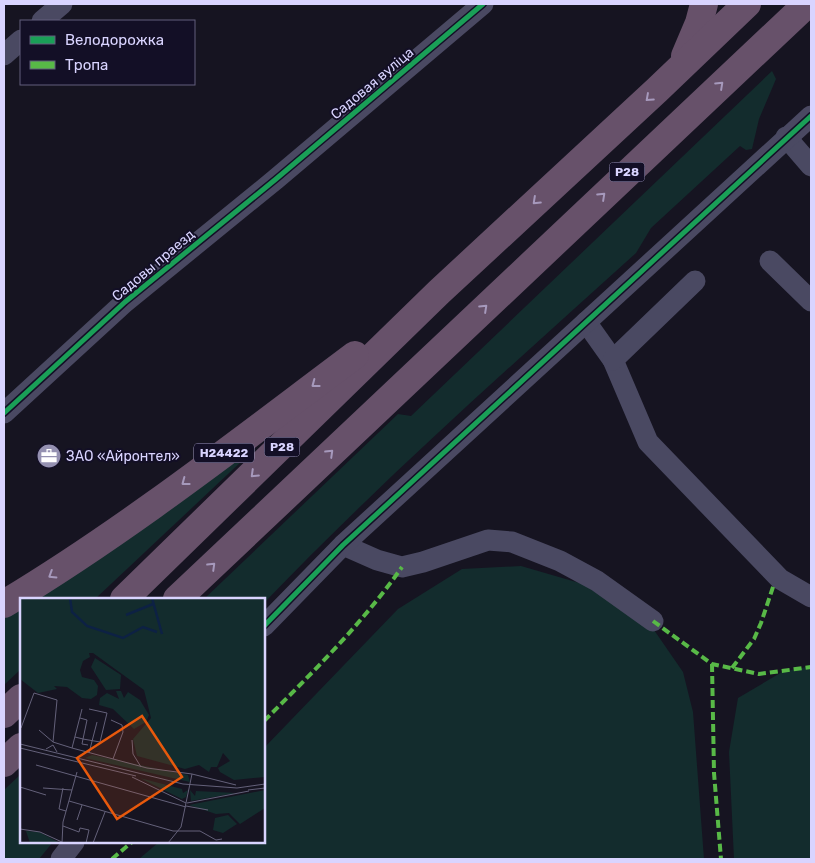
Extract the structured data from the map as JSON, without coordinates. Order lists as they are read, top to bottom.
{
  "streets": {
    "highway": ["Р28", "Н24422"],
    "street": ["Садовая вуліца", "Садовы праезд"]
  },
  "crossings": [
    ["Садовая вуліца", "Садовы праезд"],
    ["Р28", "Н24422"]
  ],
  "places": {
    "office": ["ЗАО «Айронтел»"]
  },
  "legend": ["Велодорожка", "Тропа"]
}
